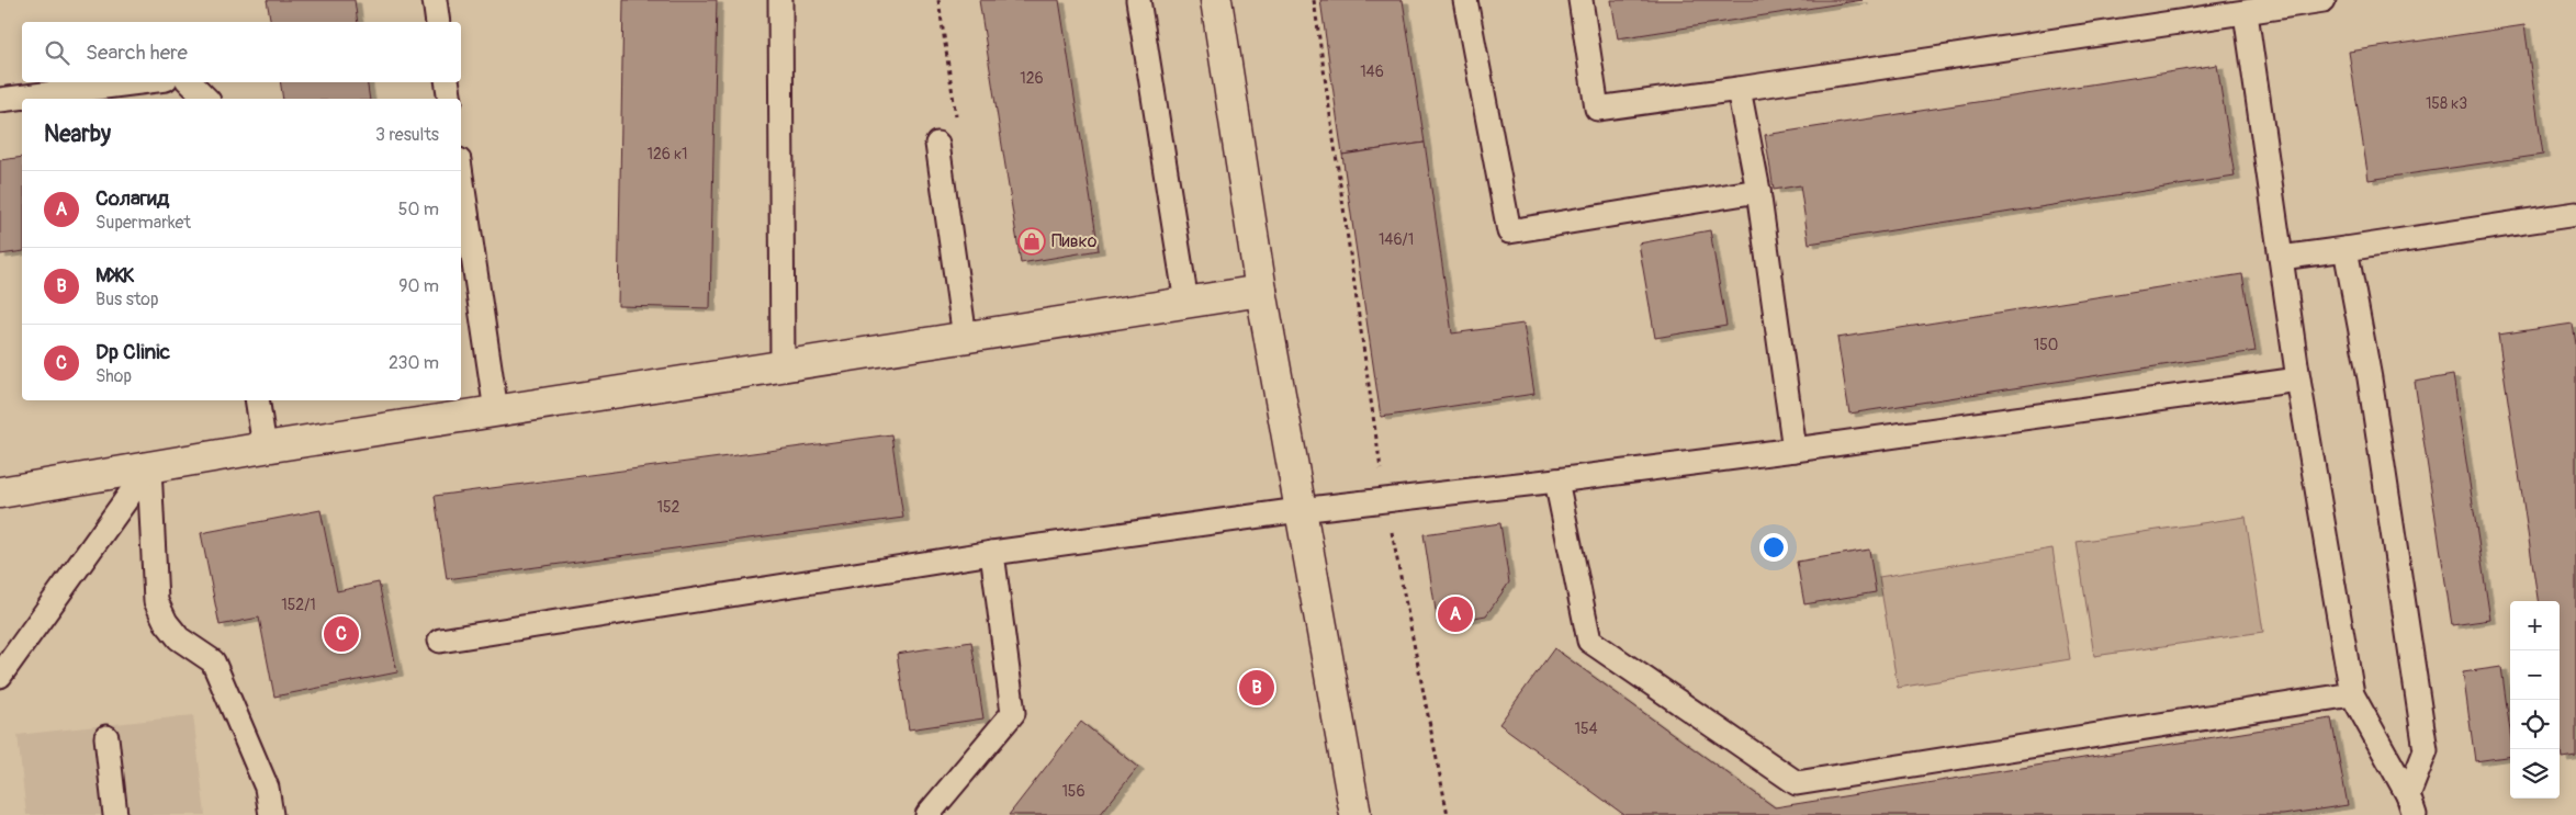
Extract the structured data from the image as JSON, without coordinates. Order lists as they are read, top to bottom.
{
  "places": {
    "shop": ["Пивко"]
  },
  "house_numbers": [
    "146",
    "126",
    "158 к3",
    "126 к1",
    "146/1",
    "150",
    "152",
    "152/1",
    "154",
    "156"
  ],
  "page": {
    "search": "Search here",
    "heading": ["Nearby", "3 results"],
    "list": [
      {
        "mark": "A",
        "name": "Солагид",
        "note": "Supermarket",
        "value": "50 m"
      },
      {
        "mark": "B",
        "name": "МЖК",
        "note": "Bus stop",
        "value": "90 m"
      },
      {
        "mark": "C",
        "name": "Dp Clinic",
        "note": "Shop",
        "value": "230 m"
      }
    ],
    "pins": ["A", "C", "B"],
    "map_buttons": ["+", "−"]
  }
}
